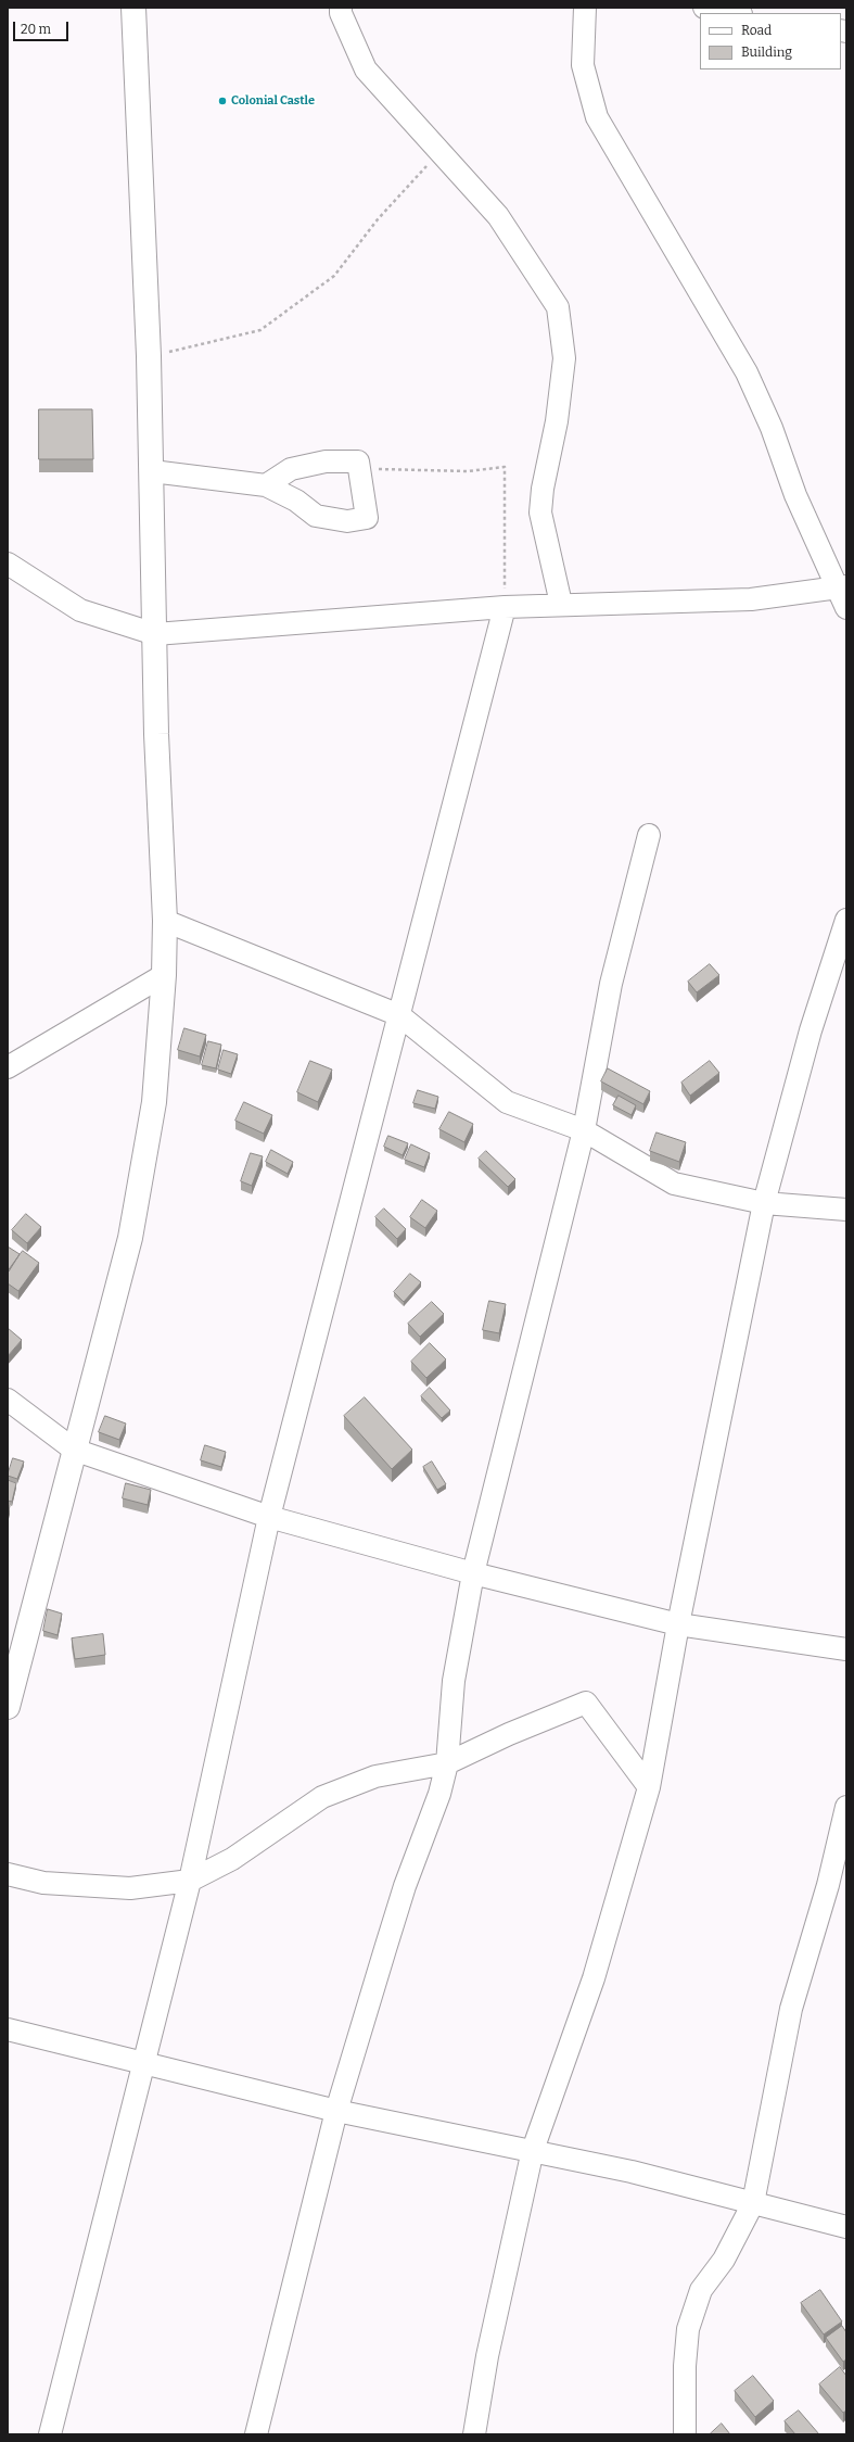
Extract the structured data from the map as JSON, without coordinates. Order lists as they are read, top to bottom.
{
  "places": ["Colonial Castle"],
  "legend": ["Road", "Building"],
  "scale_bar": "20 m"
}
